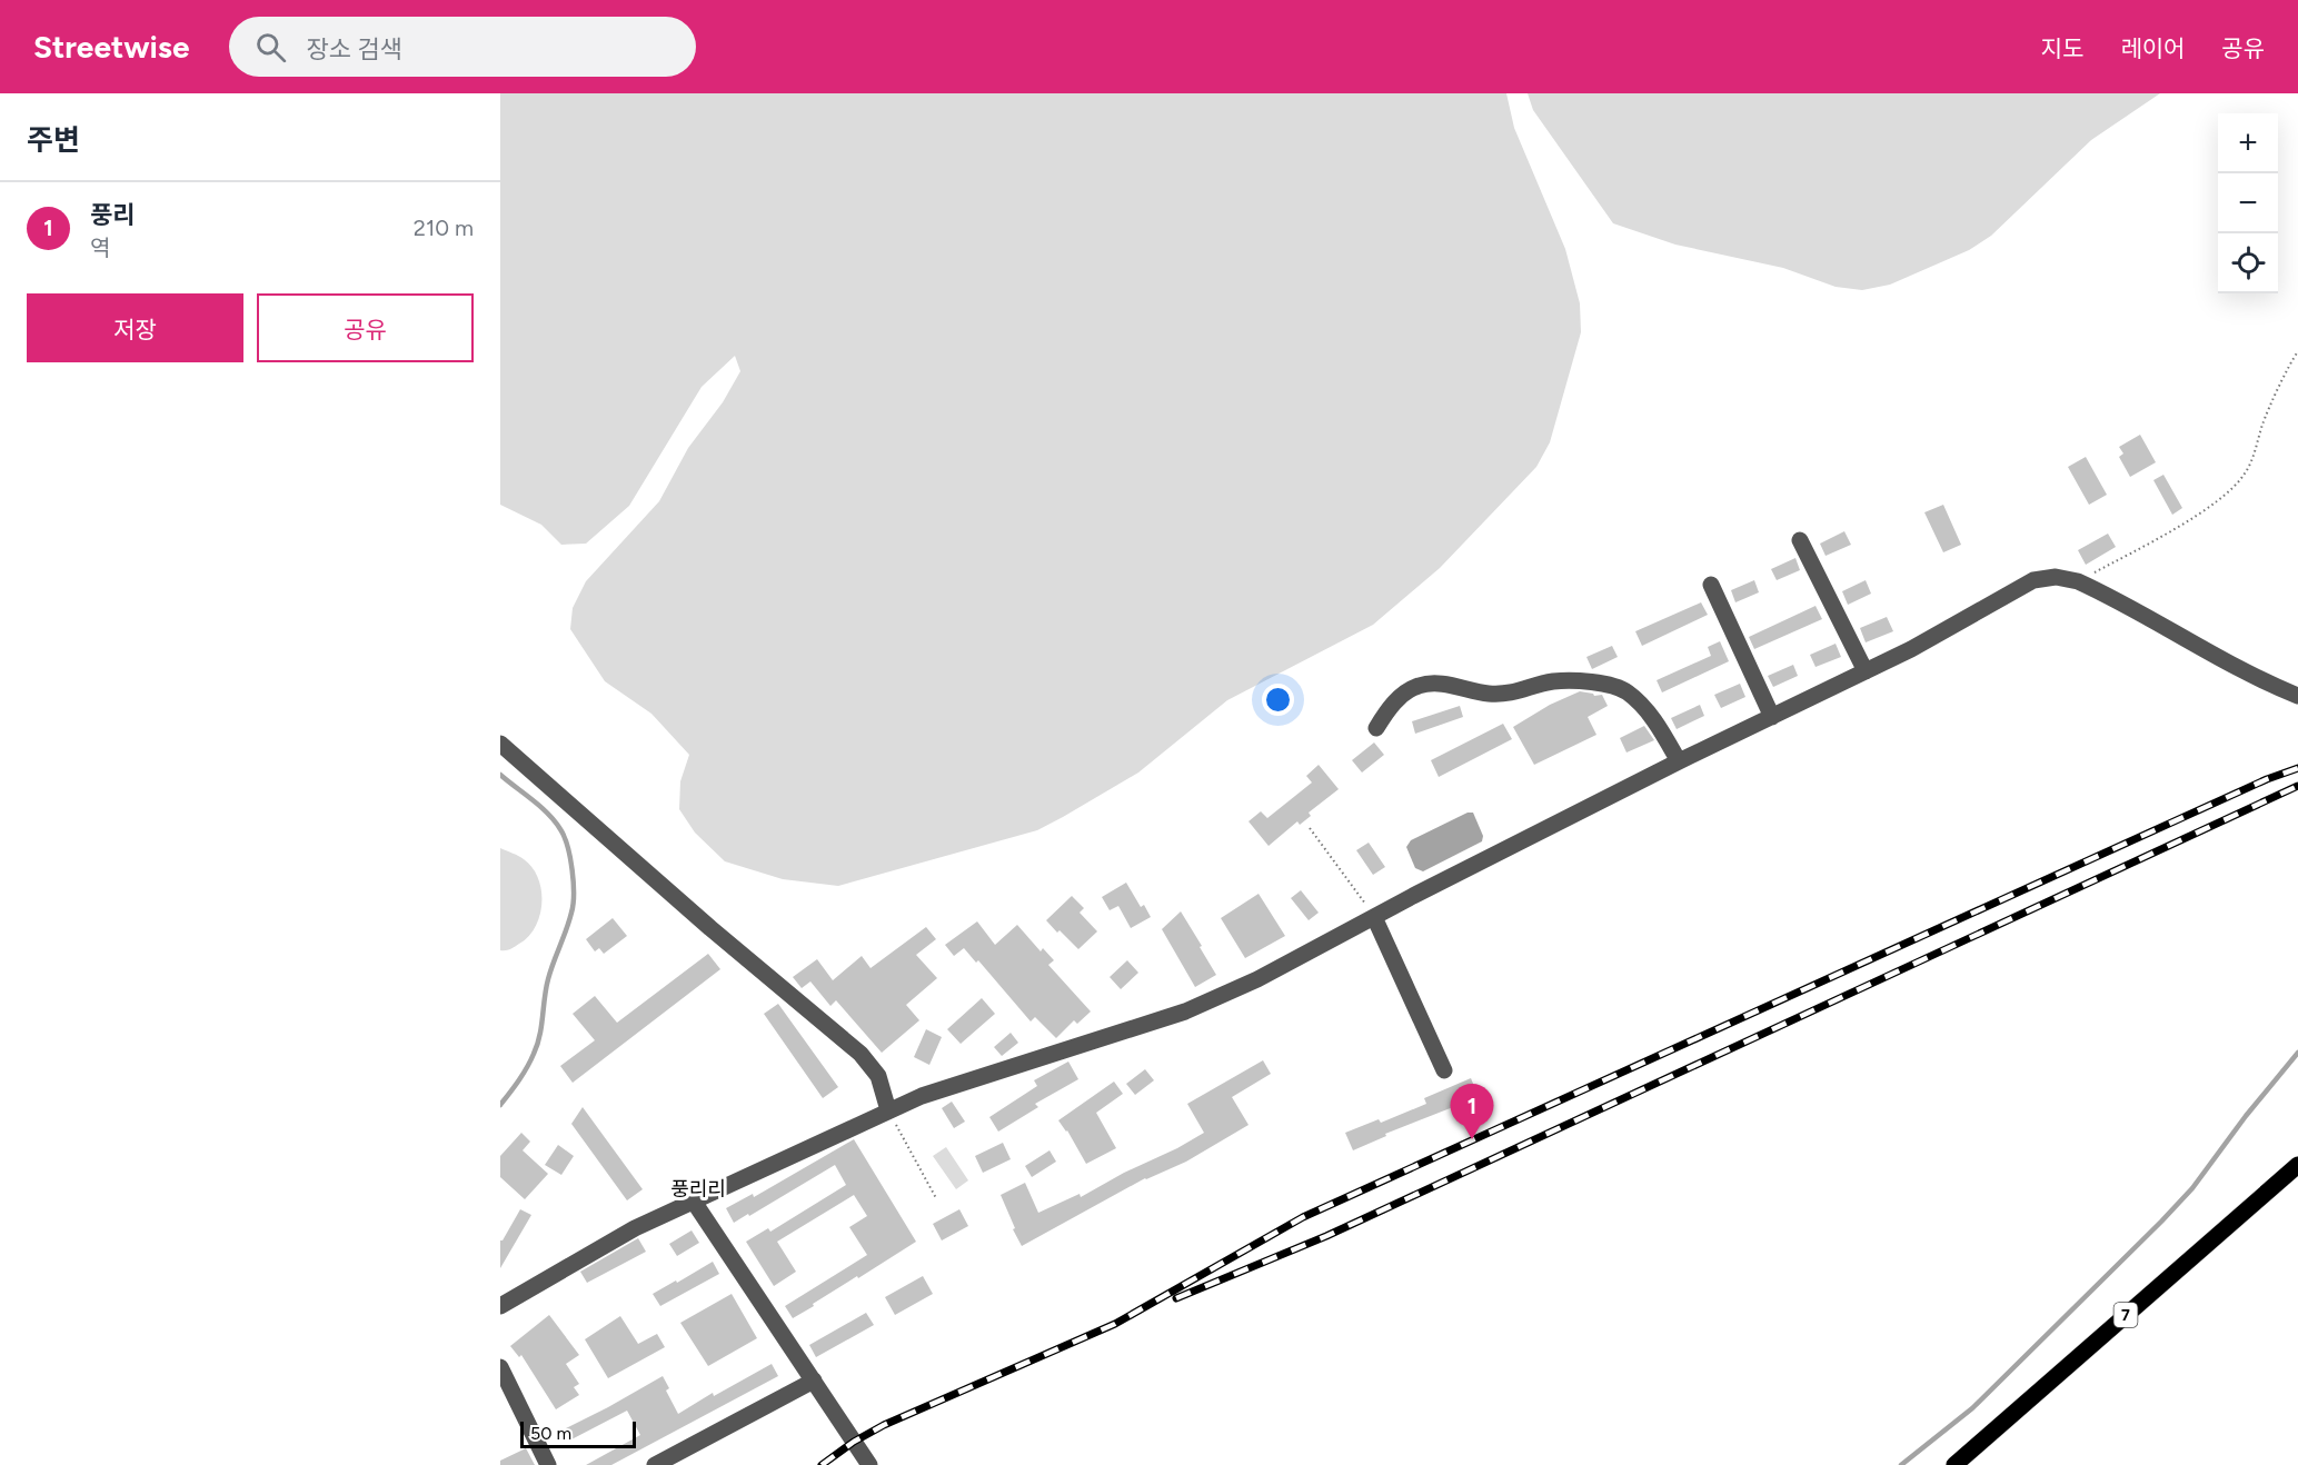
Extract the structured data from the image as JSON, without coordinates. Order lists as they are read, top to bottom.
{
  "streets": {
    "main road": ["7"]
  },
  "districts": ["풍리리"],
  "scale_bar": "50 m",
  "page": {
    "header": "Streetwise",
    "search": "장소 검색",
    "nav": ["지도", "레이어", "공유"],
    "heading": "주변",
    "map_buttons": ["+", "−"],
    "list": [
      {
        "mark": "1",
        "name": "풍리",
        "note": "역",
        "value": "210 m"
      }
    ],
    "buttons": ["저장", "공유"],
    "pins": "1",
    "scale": "50 m"
  }
}
